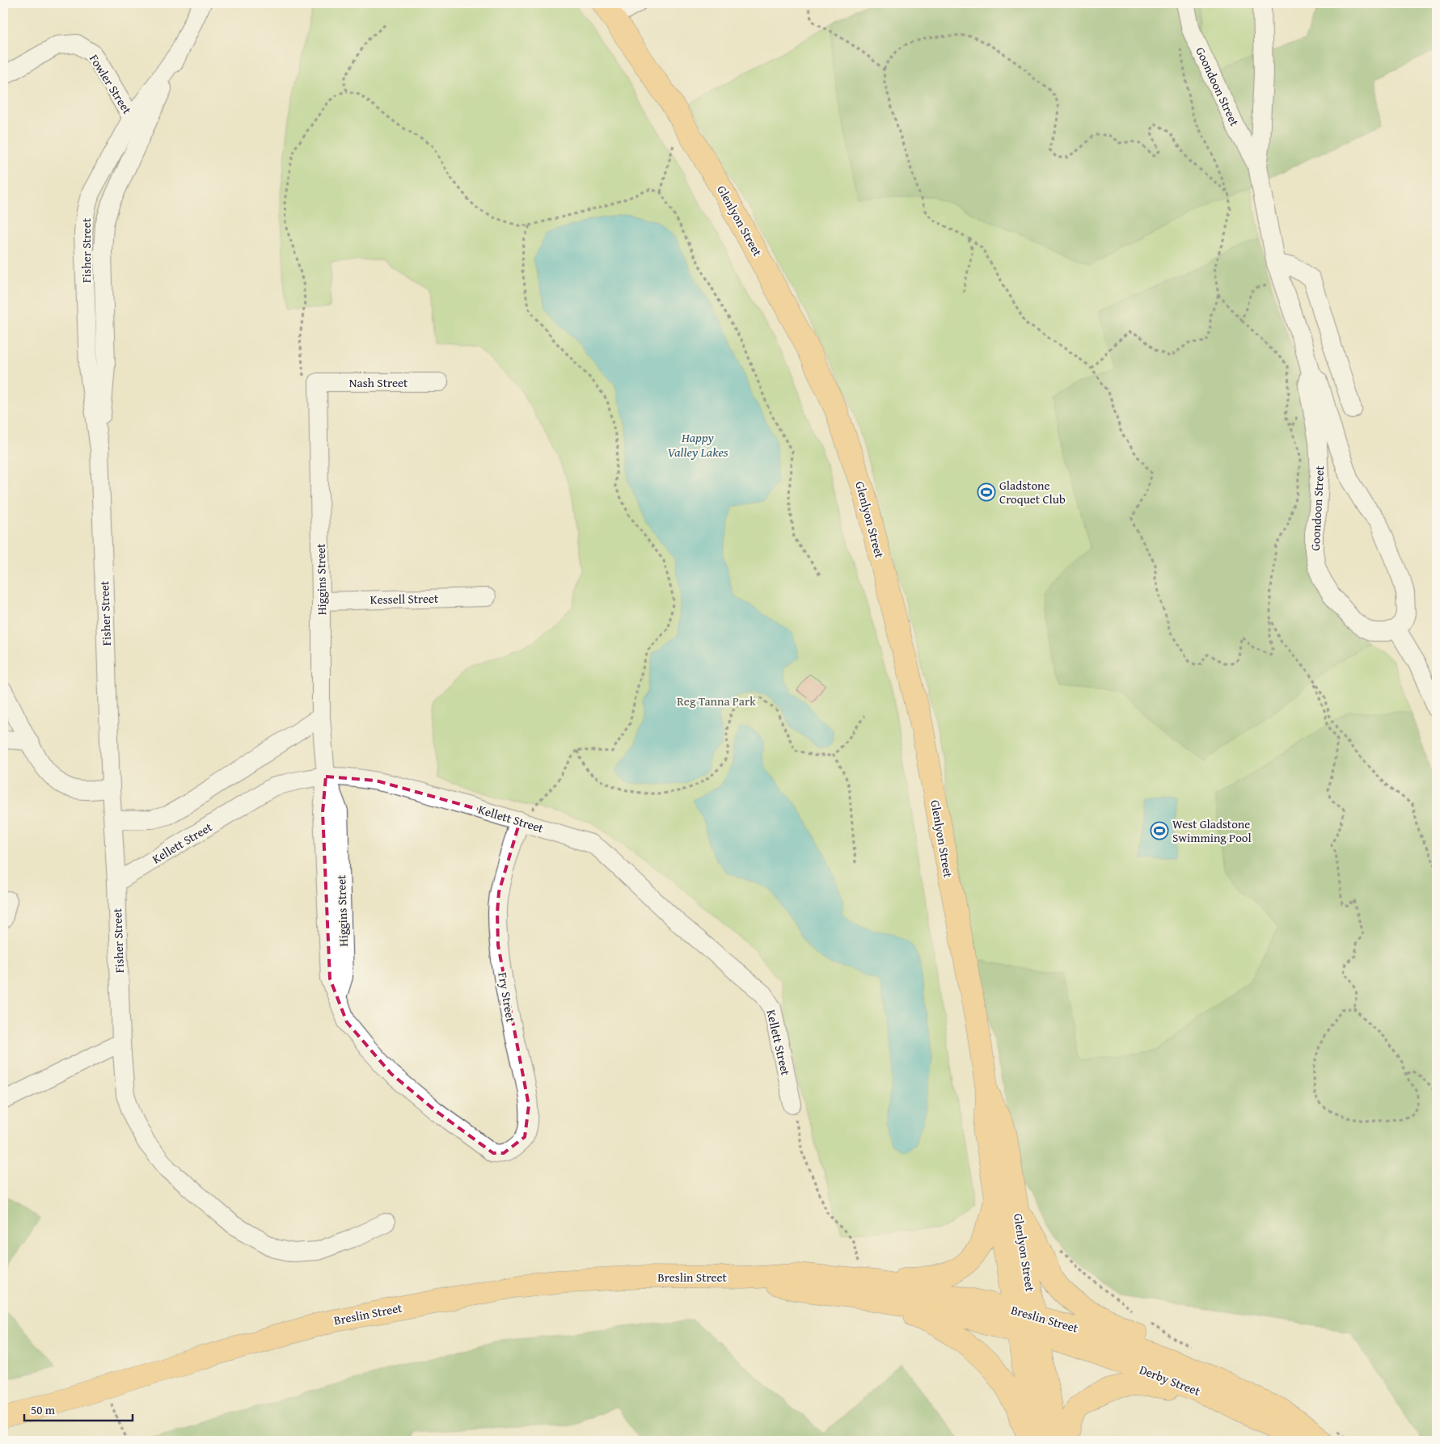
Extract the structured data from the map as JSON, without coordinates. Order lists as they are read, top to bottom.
{
  "streets": {
    "main road": ["Glenlyon Street", "Breslin Street", "Derby Street"],
    "street": [
      "Fowler Street",
      "Goondoon Street",
      "Fisher Street",
      "Nash Street",
      "Higgins Street",
      "Kessell Street",
      "Kellett Street",
      "Fry Street"
    ]
  },
  "crossings": [
    ["Fowler Street", "Fisher Street"],
    ["Glenlyon Street", "Breslin Street"],
    ["Glenlyon Street", "Derby Street"],
    ["Fisher Street", "Kellett Street"],
    ["Nash Street", "Higgins Street"],
    ["Higgins Street", "Kessell Street"],
    ["Higgins Street", "Kellett Street"],
    ["Higgins Street", "Fry Street"],
    ["Kellett Street", "Fry Street"],
    ["Breslin Street", "Derby Street"]
  ],
  "water": ["Happy Valley Lakes"],
  "parks": ["Reg Tanna Park"],
  "places": {
    "sports": ["Gladstone Croquet Club", "West Gladstone Swimming Pool"]
  },
  "scale_bar": "50 m"
}
